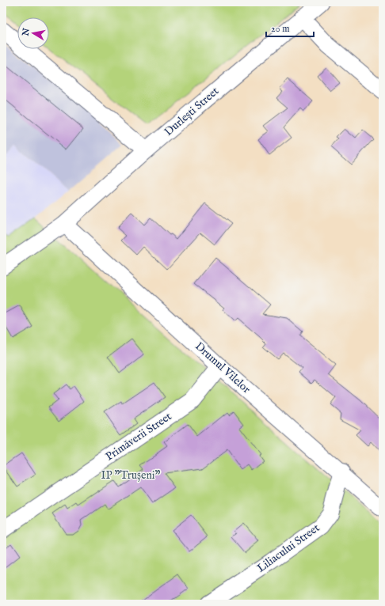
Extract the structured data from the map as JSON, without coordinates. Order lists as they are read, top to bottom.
{
  "streets": {
    "street": [
      "Durlești Street",
      "Drumul Vilelor",
      "Primăverii Street",
      "Liliacului Street"
    ]
  },
  "crossings": [
    ["Durlești Street", "Drumul Vilelor"],
    ["Drumul Vilelor", "Primăverii Street"],
    ["Drumul Vilelor", "Liliacului Street"]
  ],
  "parks": ["IP \"Trușeni\""],
  "scale_bar": "20 m",
  "north": "left"
}
